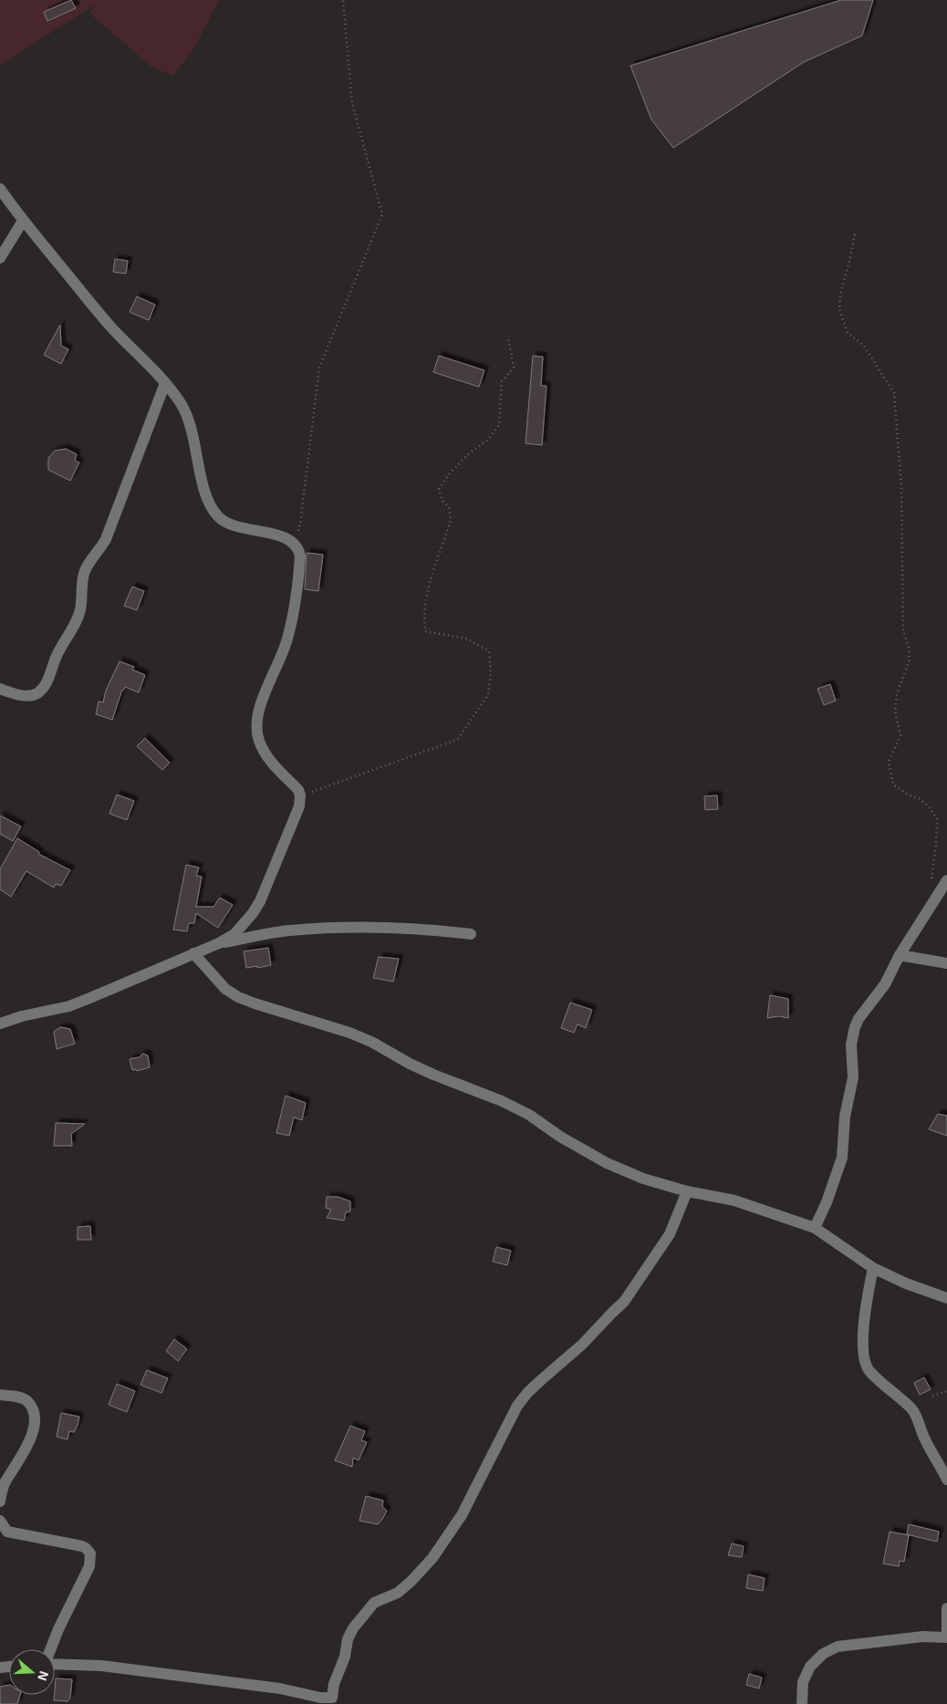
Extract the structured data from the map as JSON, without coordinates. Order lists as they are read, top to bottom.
{
  "north": "right"
}
